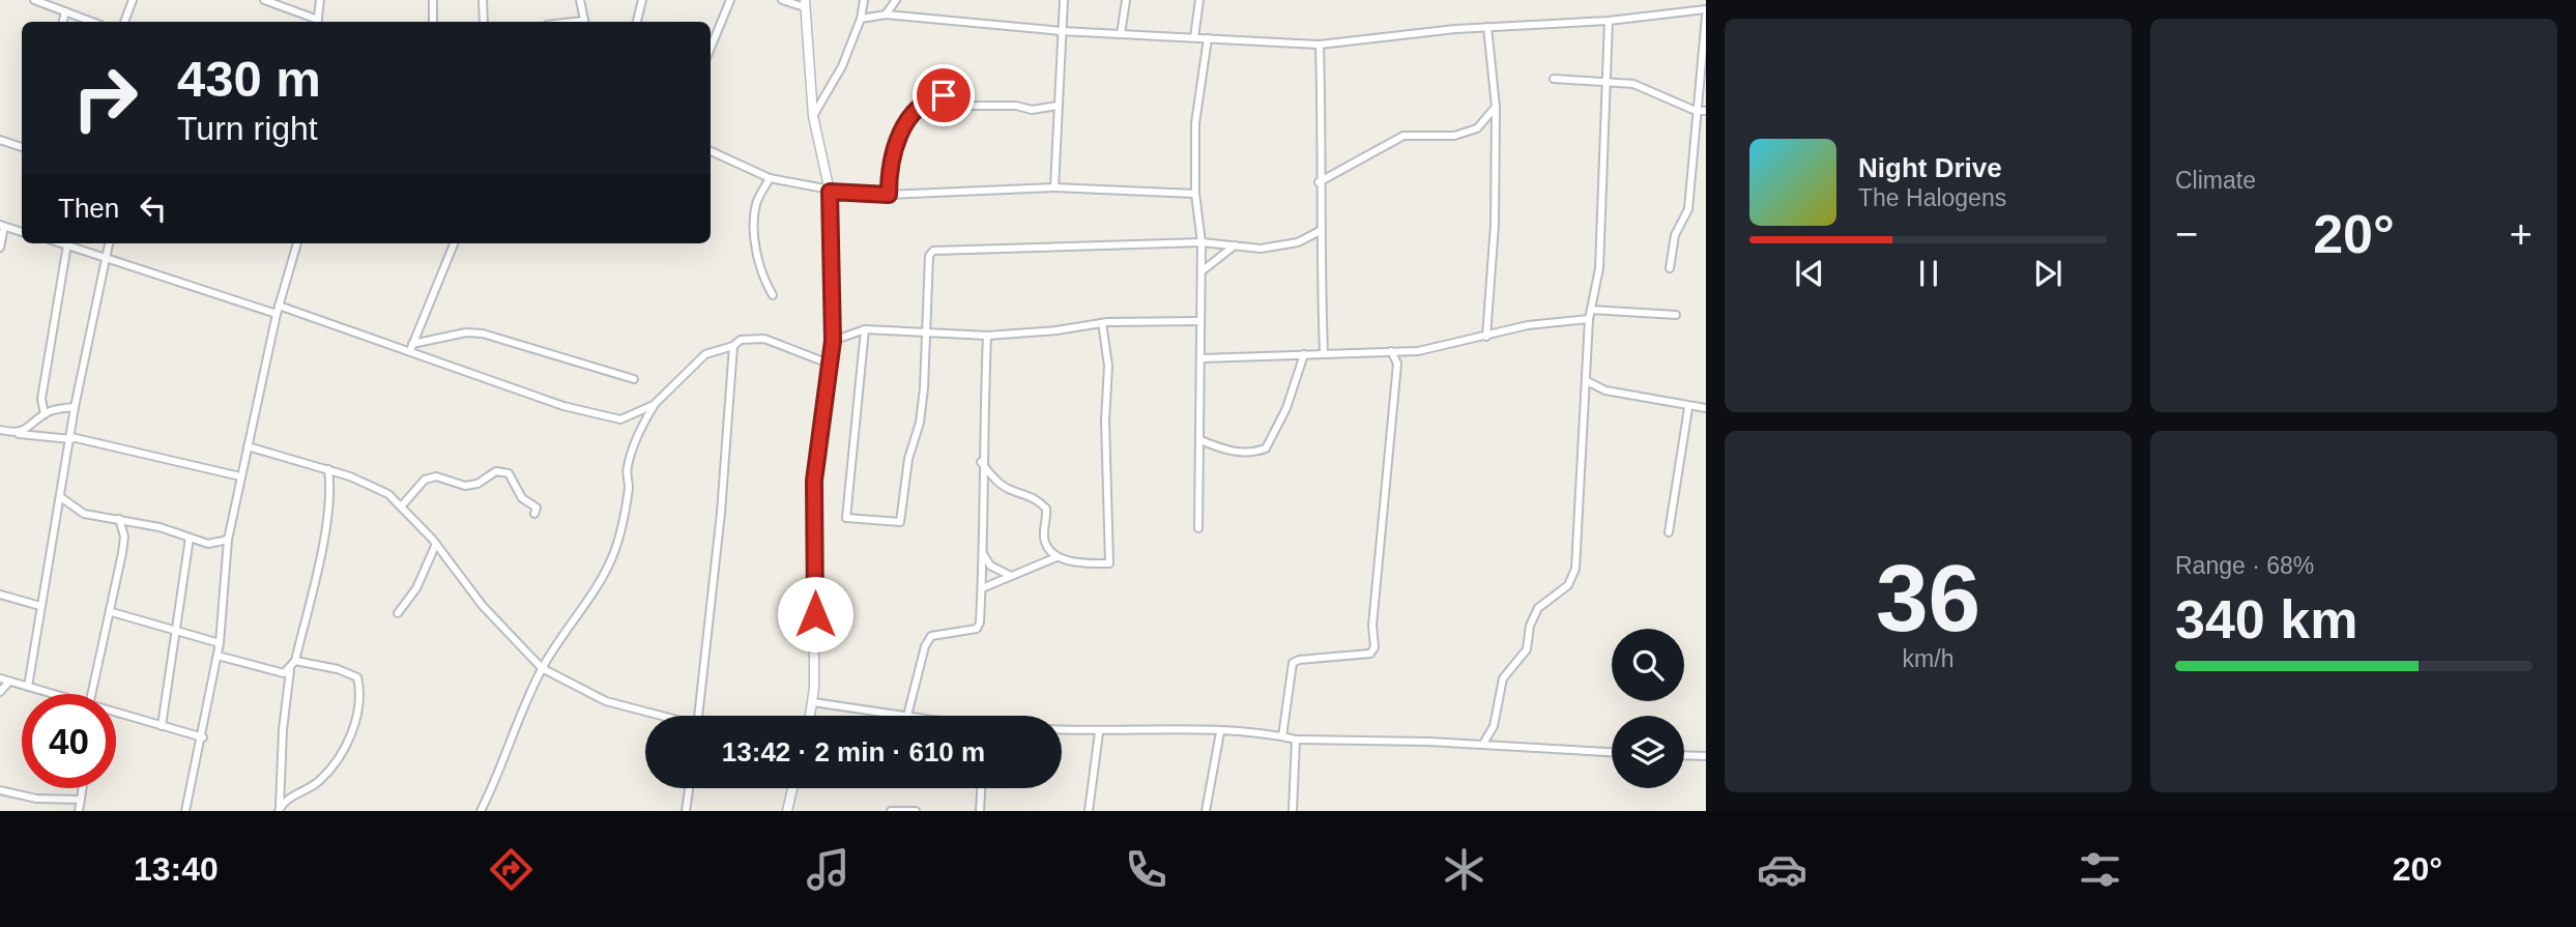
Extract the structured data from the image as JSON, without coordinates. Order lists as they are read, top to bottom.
{
  "page": {
    "tile": [
      "Climate",
      ["36", "km/h"],
      ["Range · 68%", "340 km"]
    ],
    "turn": ["430 m", "Turn right"],
    "song": ["Night Drive", "The Halogens"],
    "then": "Then",
    "heat": ["−", "20°", "+"],
    "limit": "40",
    "trip": "13:42 · 2 min · 610 m",
    "tabs": ["13:40", "20°"]
  }
}
